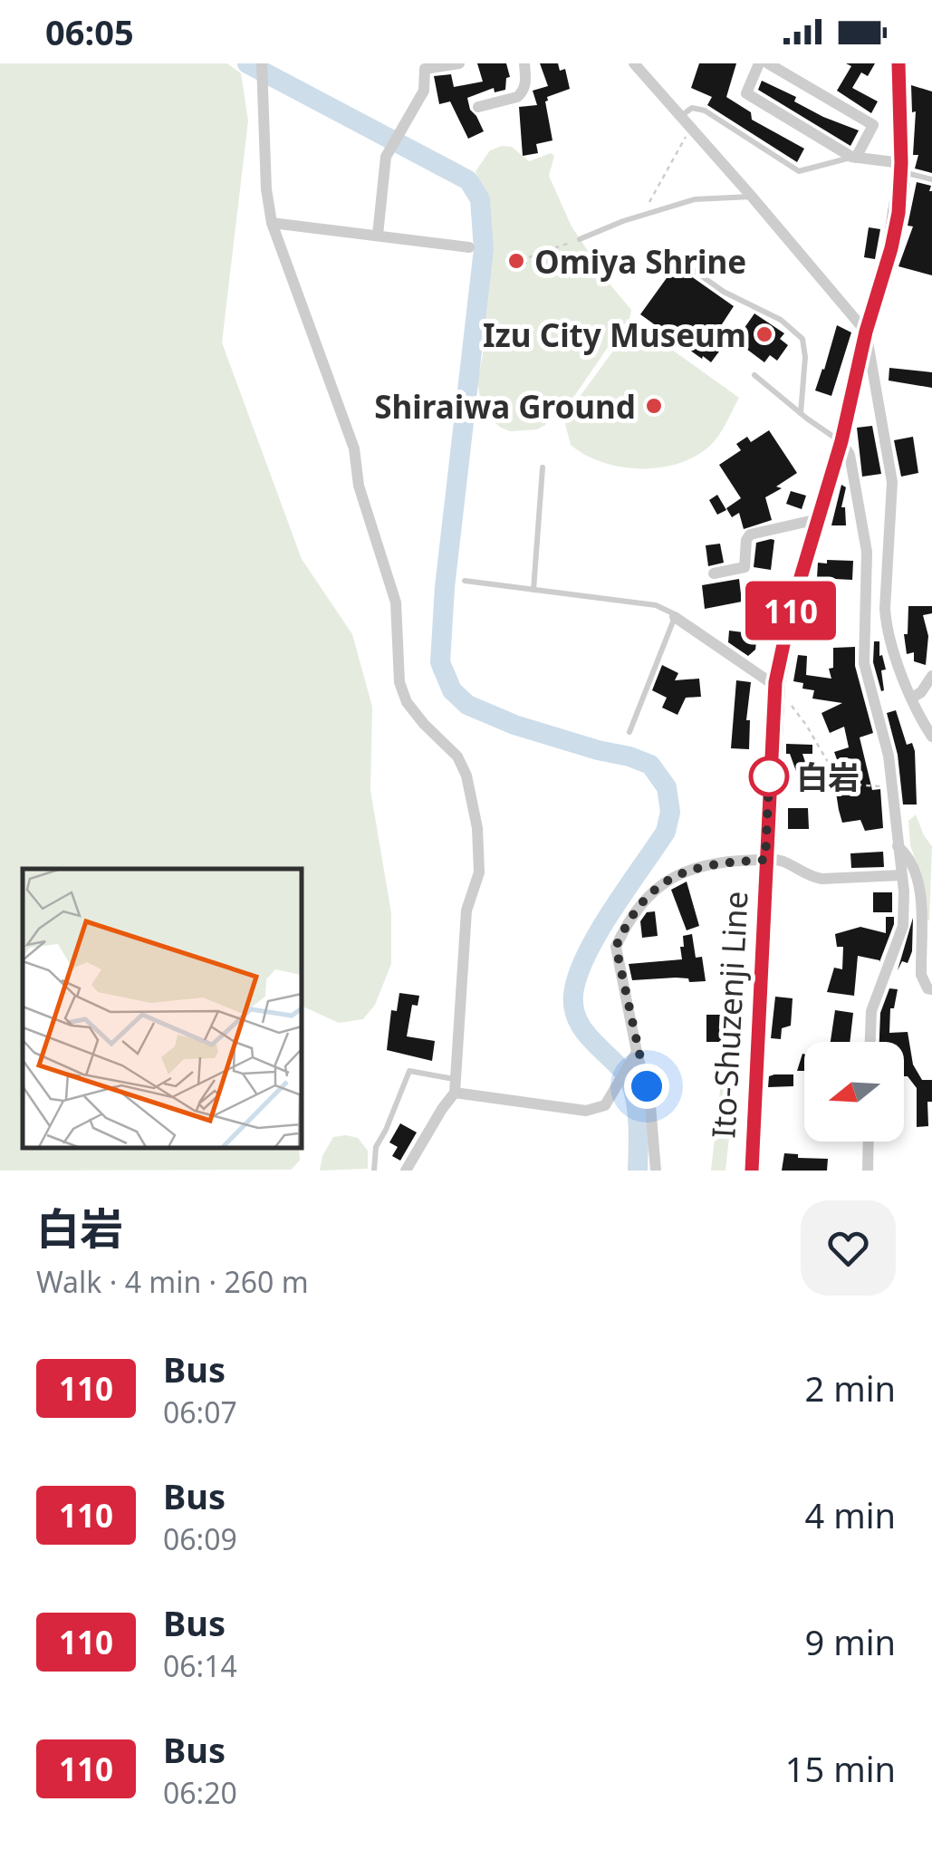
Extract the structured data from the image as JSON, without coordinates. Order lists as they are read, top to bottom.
{
  "streets": {
    "main road": ["Ito-Shuzenji Line"]
  },
  "places": [
    "Omiya Shrine",
    "Izu City Museum",
    "Shiraiwa Ground",
    "白岩"
  ],
  "lines": ["bus line 110"],
  "north": "left",
  "page": {
    "status": "06:05",
    "on_map": "110",
    "heading": ["白岩", "Walk · 4 min · 260 m"],
    "list": [
      {
        "mark": "110",
        "name": "Bus",
        "note": "06:07",
        "value": "2 min"
      },
      {
        "mark": "110",
        "name": "Bus",
        "note": "06:09",
        "value": "4 min"
      },
      {
        "mark": "110",
        "name": "Bus",
        "note": "06:14",
        "value": "9 min"
      },
      {
        "mark": "110",
        "name": "Bus",
        "note": "06:20",
        "value": "15 min"
      }
    ]
  }
}
